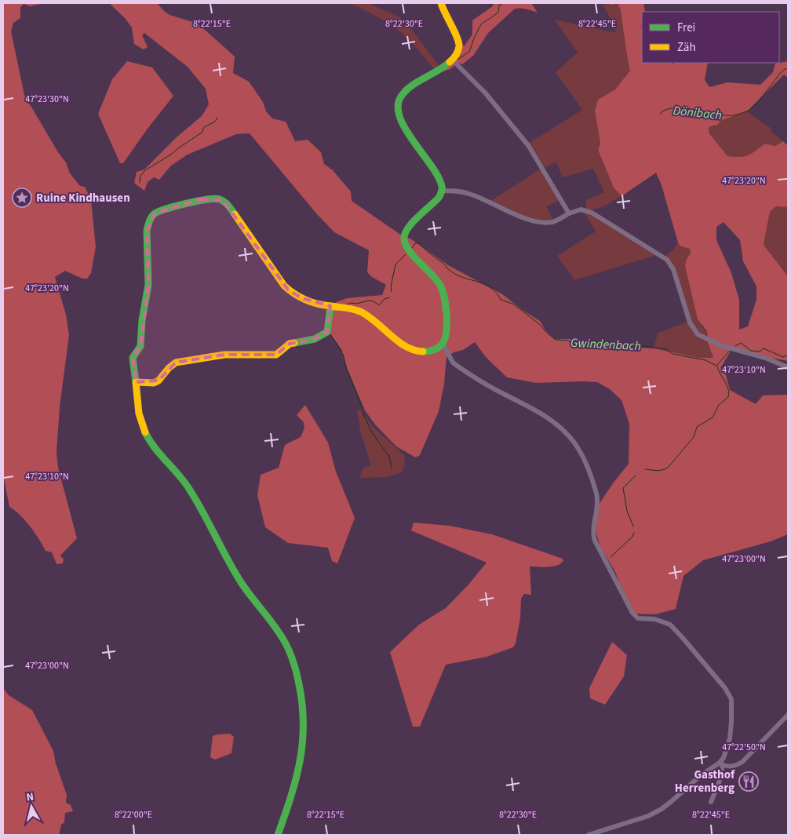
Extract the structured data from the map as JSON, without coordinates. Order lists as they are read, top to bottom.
{
  "water": ["Dönibach", "Gwindenbach"],
  "places": {
    "place": ["Ruine Kindhausen"],
    "restaurant": ["Gasthof Herrenberg"]
  },
  "legend": ["Frei", "Zäh"],
  "north": "top",
  "coordinates": [
    "8°22'15\"E",
    "8°22'30\"E",
    "8°22'45\"E",
    "47°23'30\"N",
    "47°23'20\"N",
    "47°23'10\"N",
    "47°23'00\"N",
    "47°22'50\"N",
    "8°22'00\"E"
  ]
}
